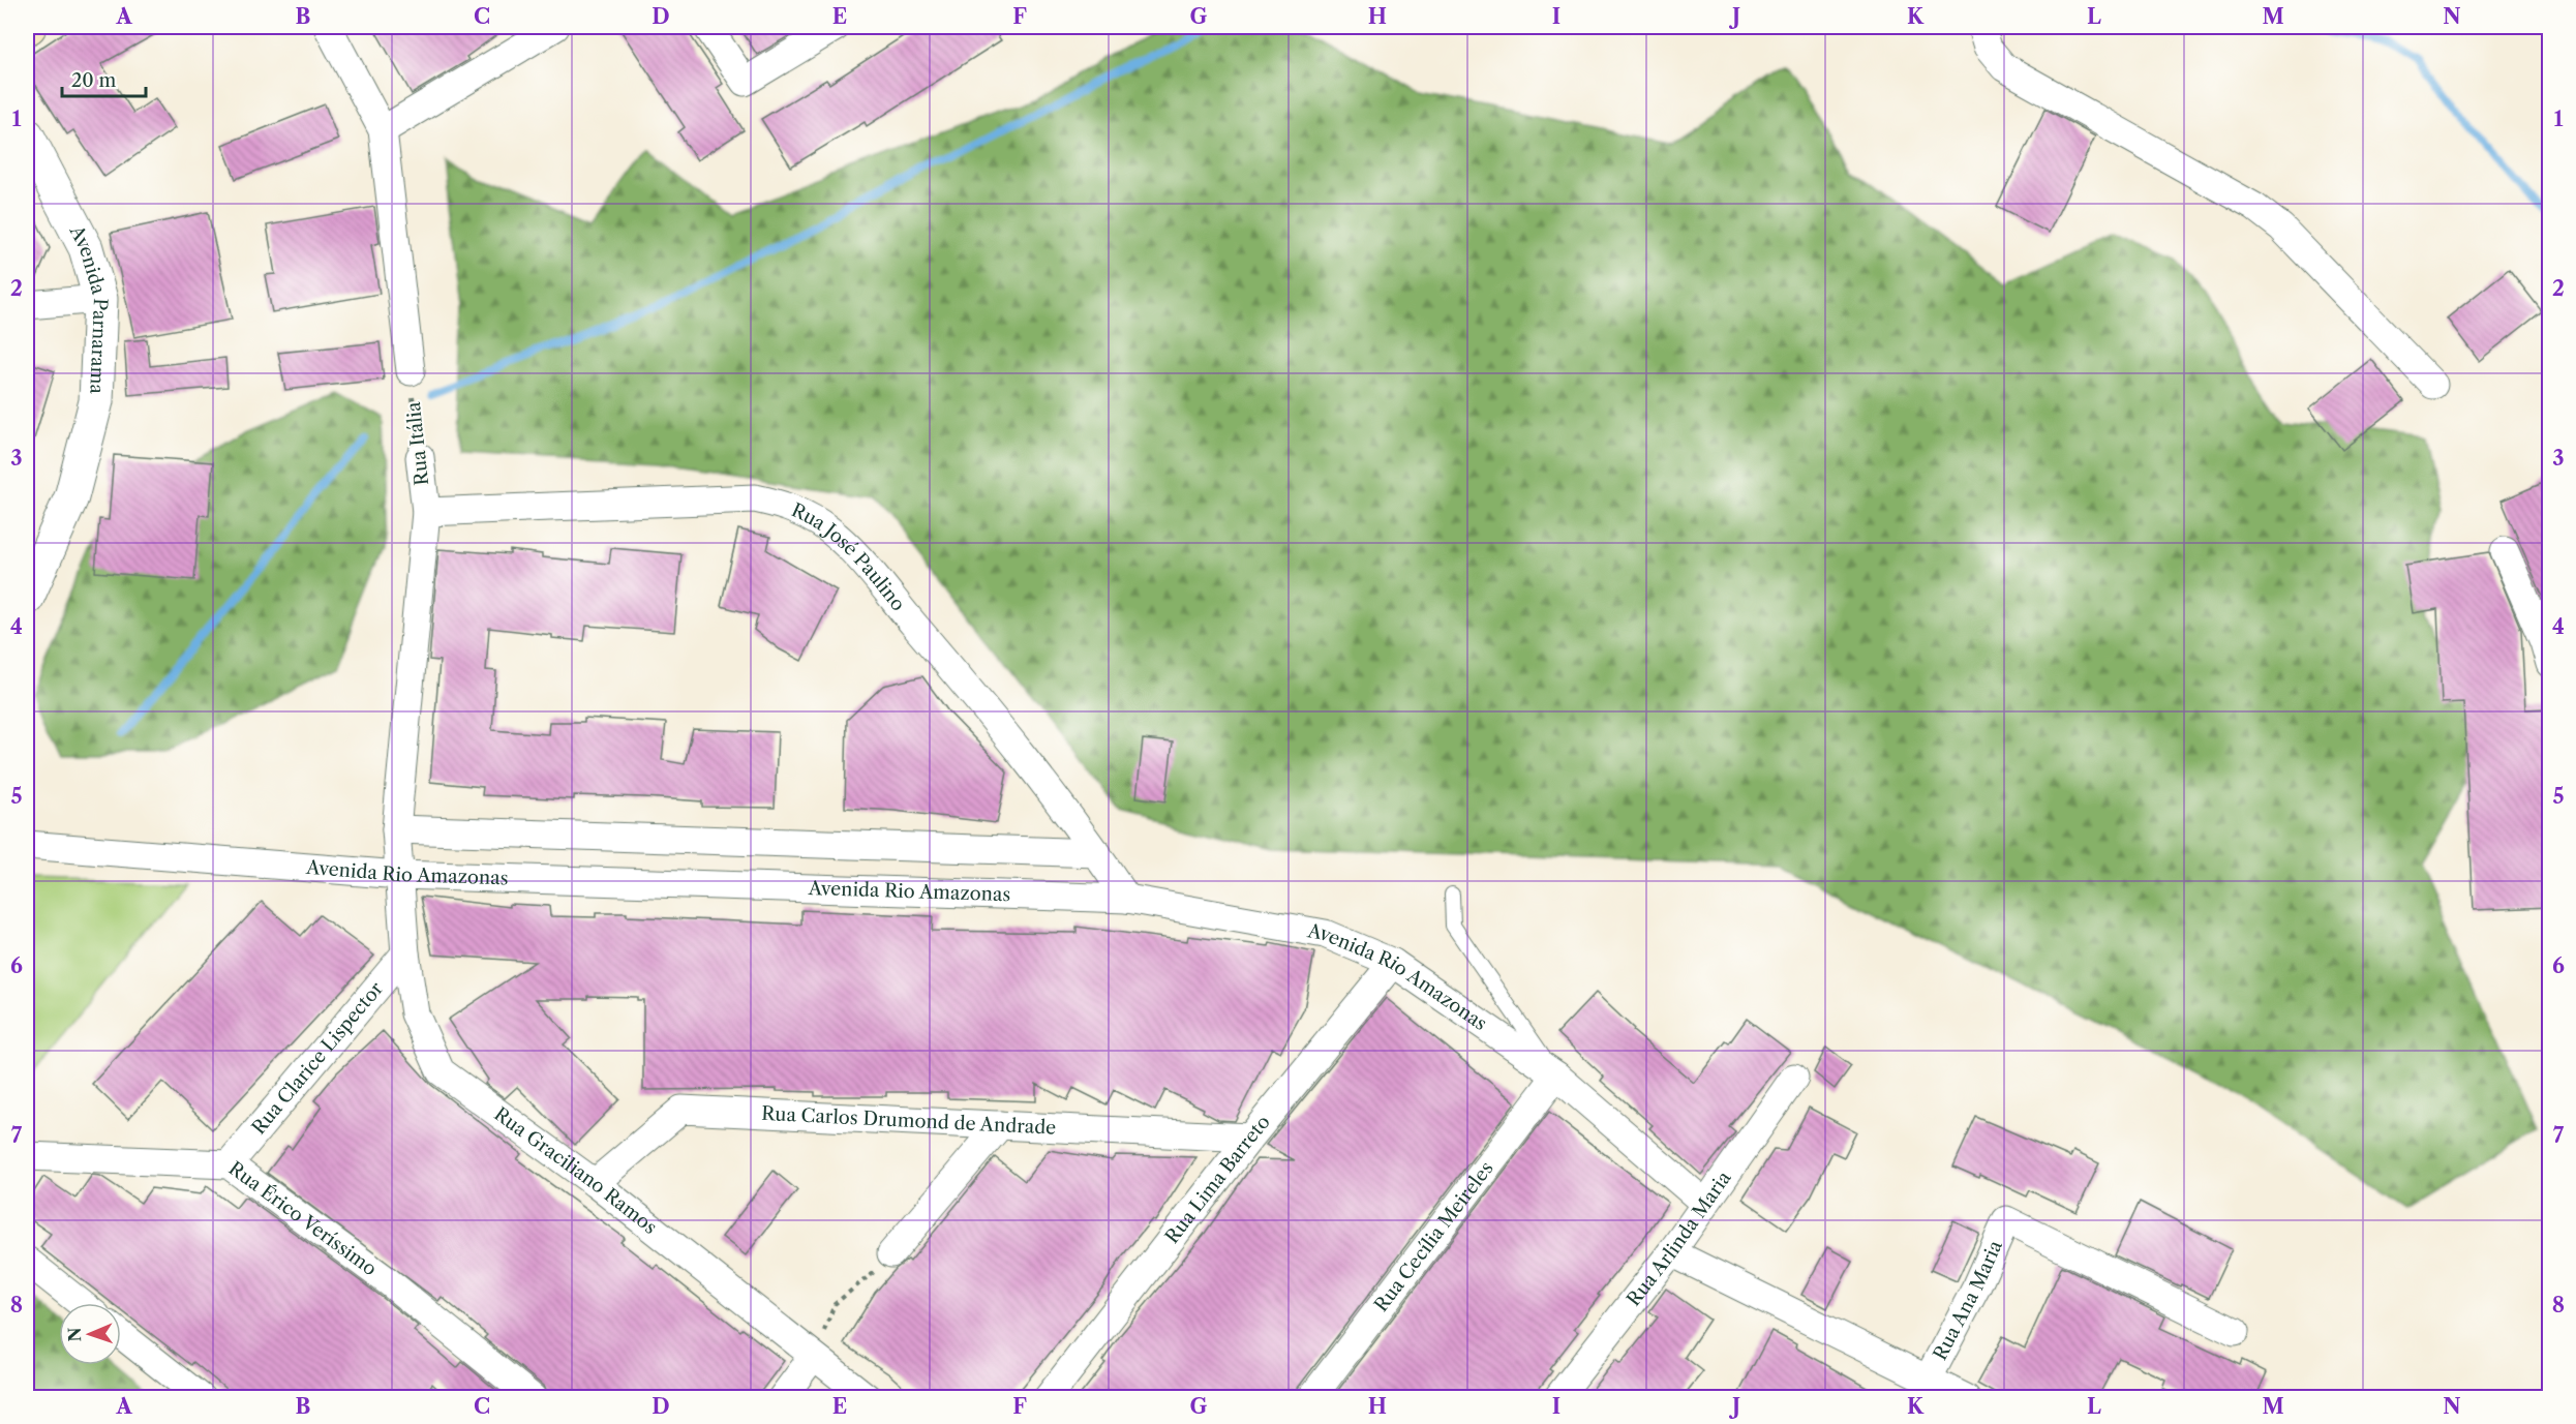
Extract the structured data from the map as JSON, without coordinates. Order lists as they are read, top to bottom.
{
  "streets": {
    "street": [
      "Avenida Parnarama",
      "Rua Itália",
      "Rua José Paulino",
      "Avenida Rio Amazonas",
      "Rua Clarice Lispector",
      "Rua Carlos Drumond de Andrade",
      "Rua Graciliano Ramos",
      "Rua Lima Barreto",
      "Rua Érico Veríssimo",
      "Rua Cecília Meireles",
      "Rua Arlinda Maria",
      "Rua Ana Maria"
    ]
  },
  "crossings": [
    ["Rua Itália", "Rua José Paulino"],
    ["Rua Itália", "Avenida Rio Amazonas"],
    ["Rua Itália", "Rua Graciliano Ramos"],
    ["Rua José Paulino", "Avenida Rio Amazonas"],
    ["Avenida Rio Amazonas", "Rua Graciliano Ramos"],
    ["Avenida Rio Amazonas", "Rua Lima Barreto"],
    ["Avenida Rio Amazonas", "Rua Cecília Meireles"],
    ["Avenida Rio Amazonas", "Rua Arlinda Maria"],
    ["Rua Clarice Lispector", "Rua Graciliano Ramos"],
    ["Rua Clarice Lispector", "Rua Érico Veríssimo"],
    ["Rua Carlos Drumond de Andrade", "Rua Graciliano Ramos"],
    ["Rua Carlos Drumond de Andrade", "Rua Lima Barreto"]
  ],
  "scale_bar": "20 m",
  "north": "left",
  "grid": {
    "columns": [
      "A",
      "B",
      "C",
      "D",
      "E",
      "F",
      "G",
      "H",
      "I",
      "J",
      "K",
      "L",
      "M",
      "N"
    ],
    "rows": [
      "1",
      "2",
      "3",
      "4",
      "5",
      "6",
      "7",
      "8"
    ]
  }
}
